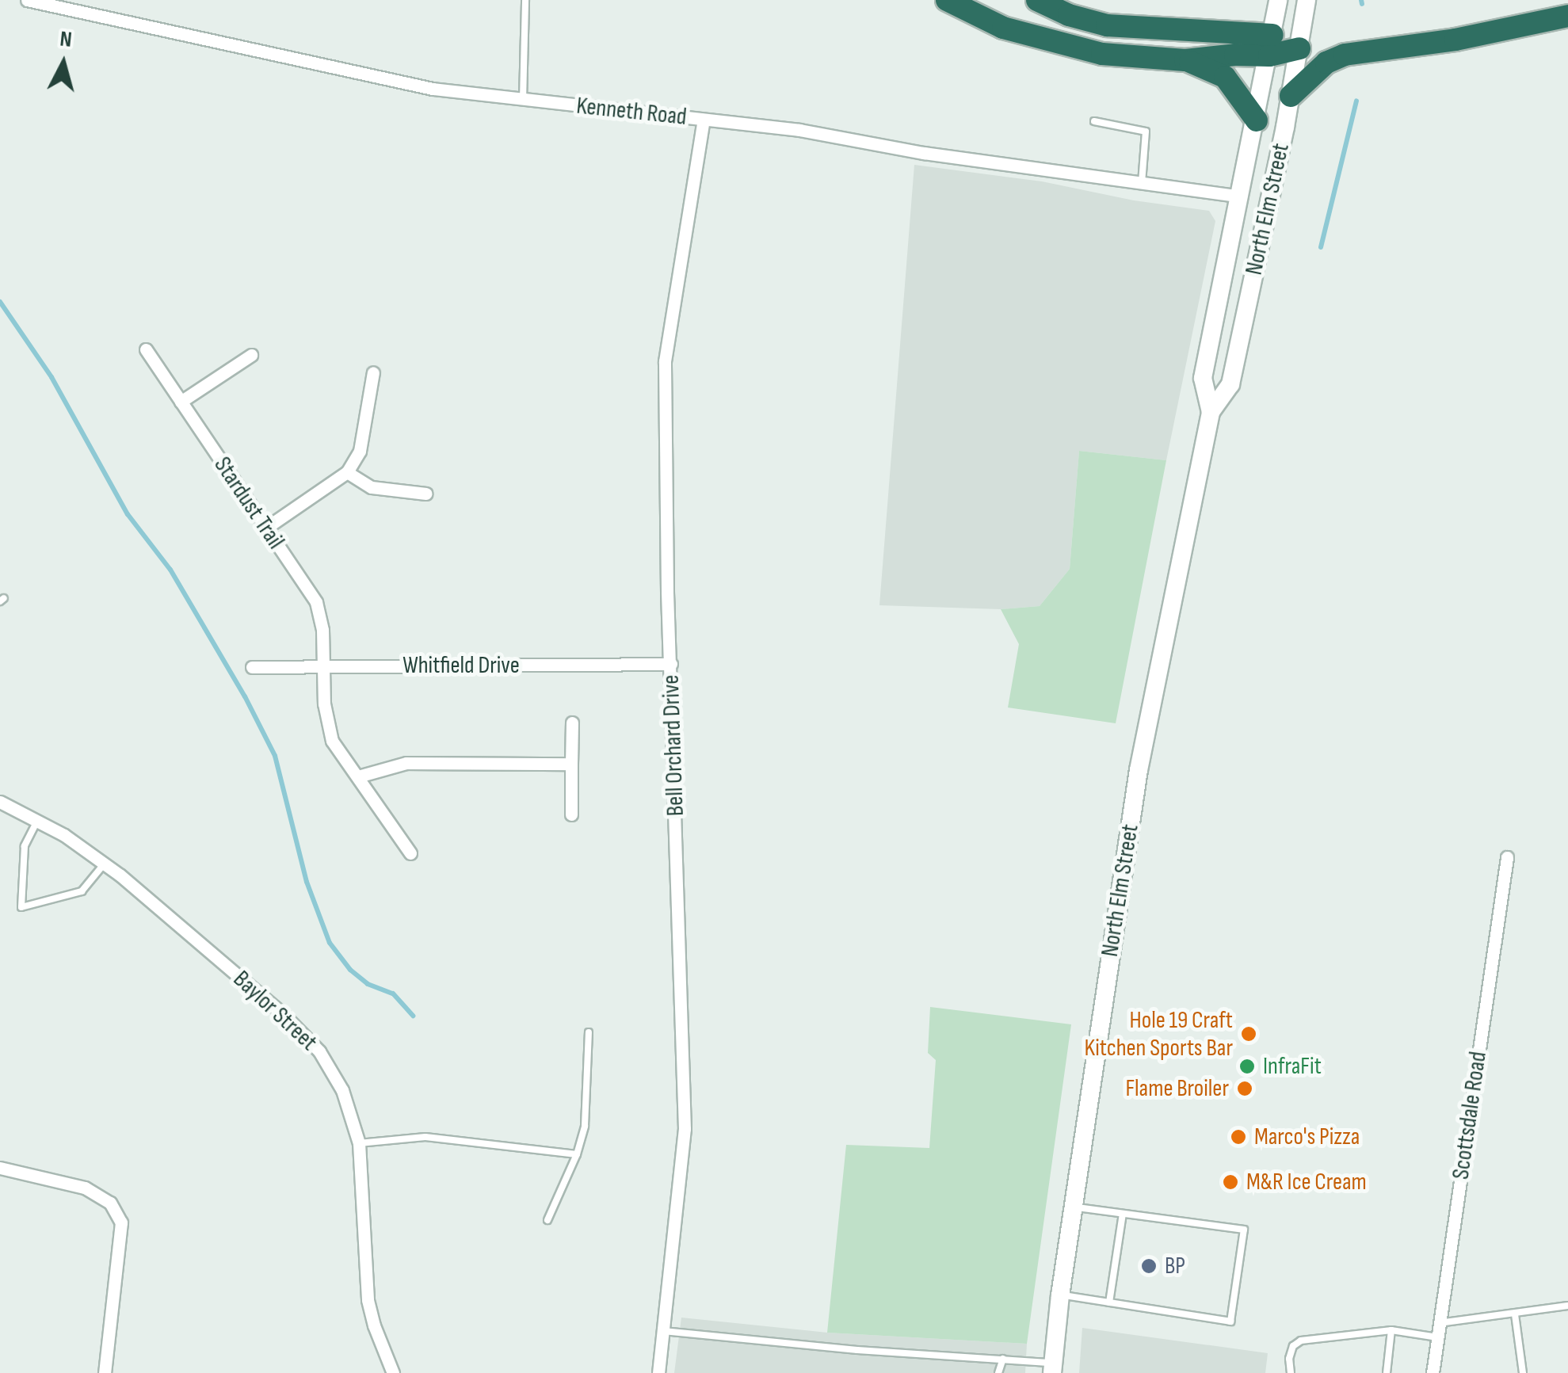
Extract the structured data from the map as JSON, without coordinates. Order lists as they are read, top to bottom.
{
  "streets": {
    "main road": ["North Elm Street"],
    "street": [
      "Kenneth Road",
      "Stardust Trail",
      "Whitfield Drive",
      "Bell Orchard Drive",
      "Baylor Street",
      "Scottsdale Road"
    ]
  },
  "crossings": [
    ["Kenneth Road", "North Elm Street"],
    ["Kenneth Road", "Bell Orchard Drive"],
    ["Stardust Trail", "Whitfield Drive"],
    ["Whitfield Drive", "Bell Orchard Drive"]
  ],
  "places": [
    "Hole 19 Craft Kitchen Sports Bar",
    "InfraFit",
    "Flame Broiler",
    "Marco's Pizza",
    "M&R Ice Cream",
    "BP"
  ],
  "north": "top"
}
